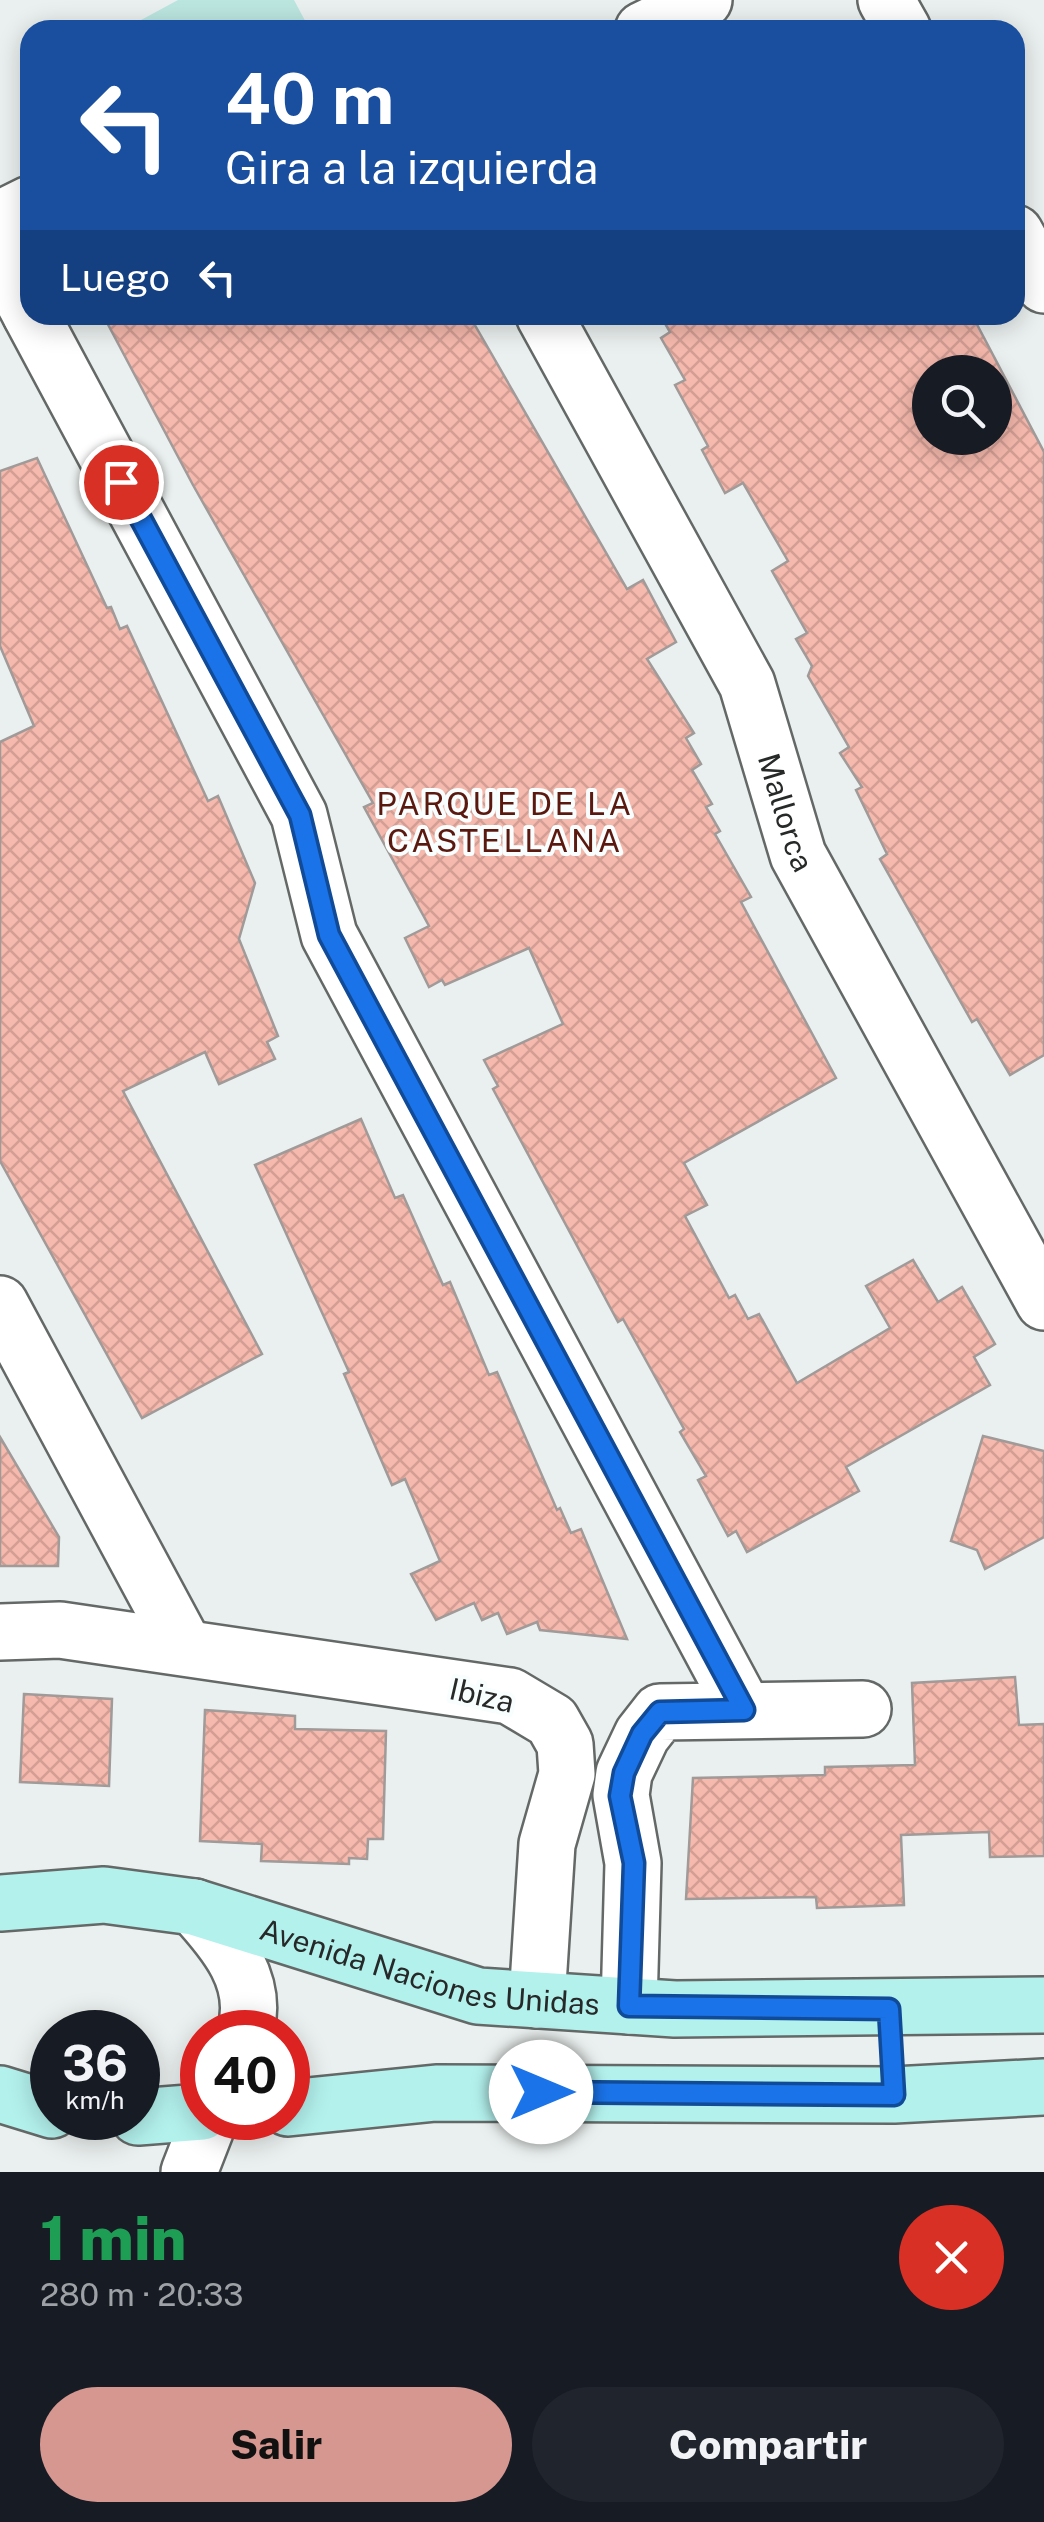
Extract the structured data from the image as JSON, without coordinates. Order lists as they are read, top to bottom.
{
  "streets": {
    "street": ["Mallorca", "Ibiza", "Avenida Naciones Unidas"]
  },
  "crossings": [
    ["Ibiza", "Avenida Naciones Unidas"]
  ],
  "districts": ["PARQUE DE LA CASTELLANA"],
  "page": {
    "turn": ["40 m", "Gira a la izquierda"],
    "then": "Luego",
    "speed": "36 km/h",
    "limit": "40",
    "heading": ["1 min", "280 m · 20:33"],
    "buttons": ["Salir", "Compartir"]
  }
}
